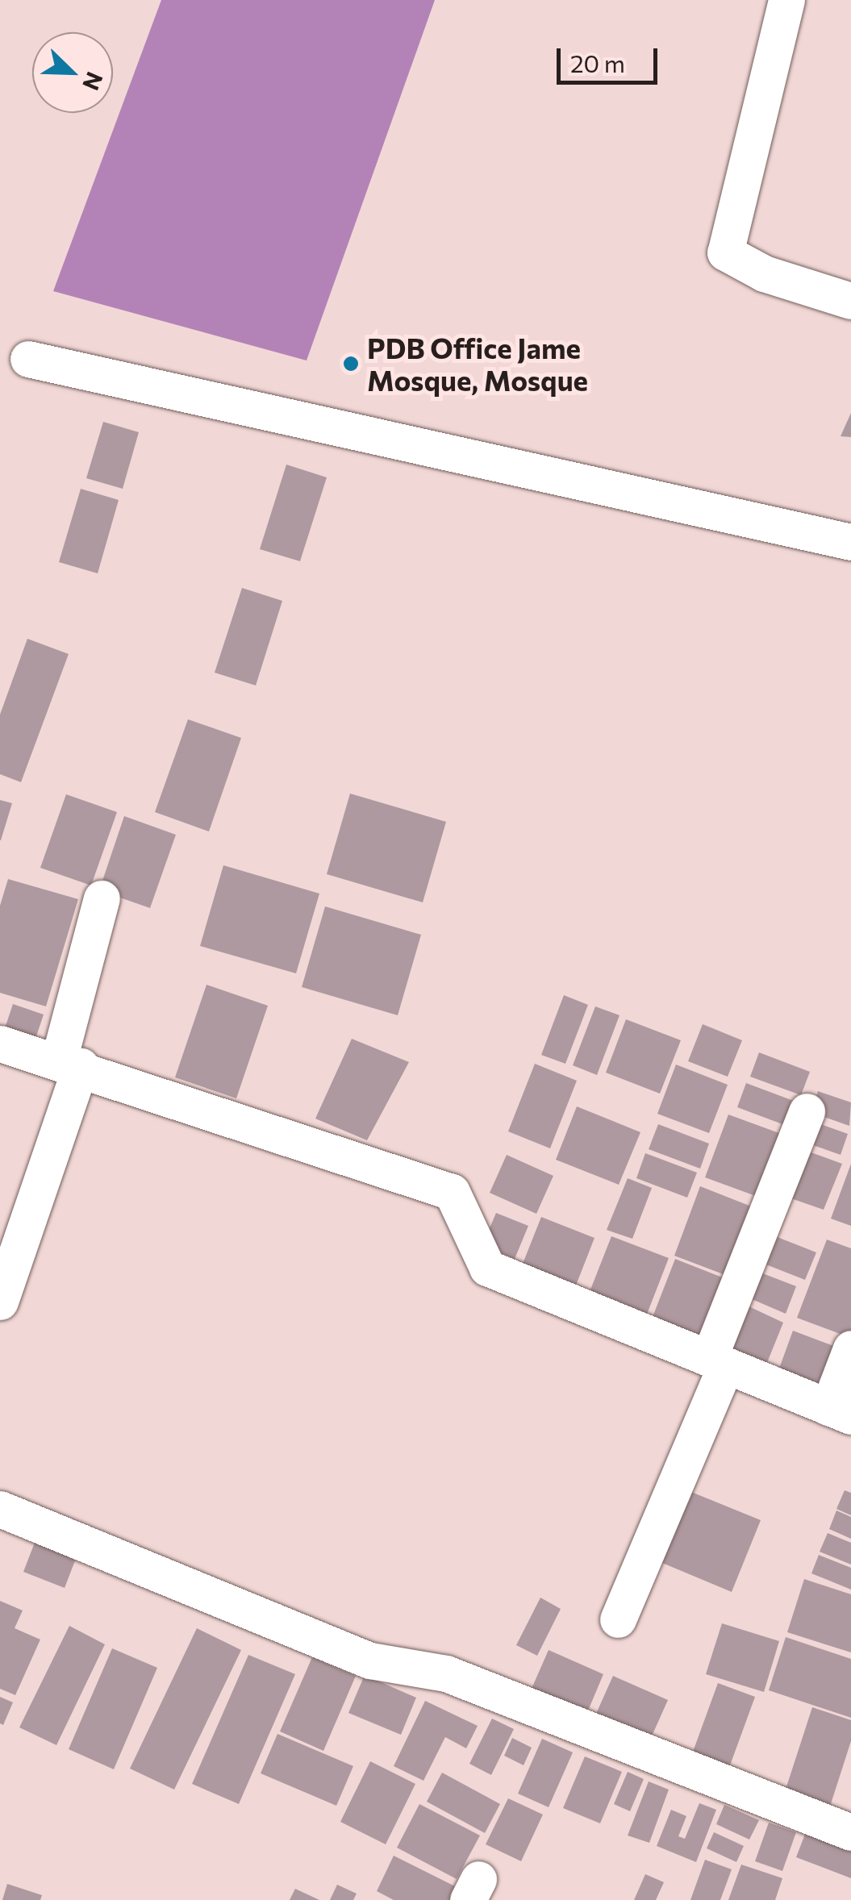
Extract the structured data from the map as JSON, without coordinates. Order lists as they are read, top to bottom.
{
  "places": ["PDB Office Jame Mosque, Mosque"],
  "scale_bar": "20 m",
  "north": "bottom right"
}
